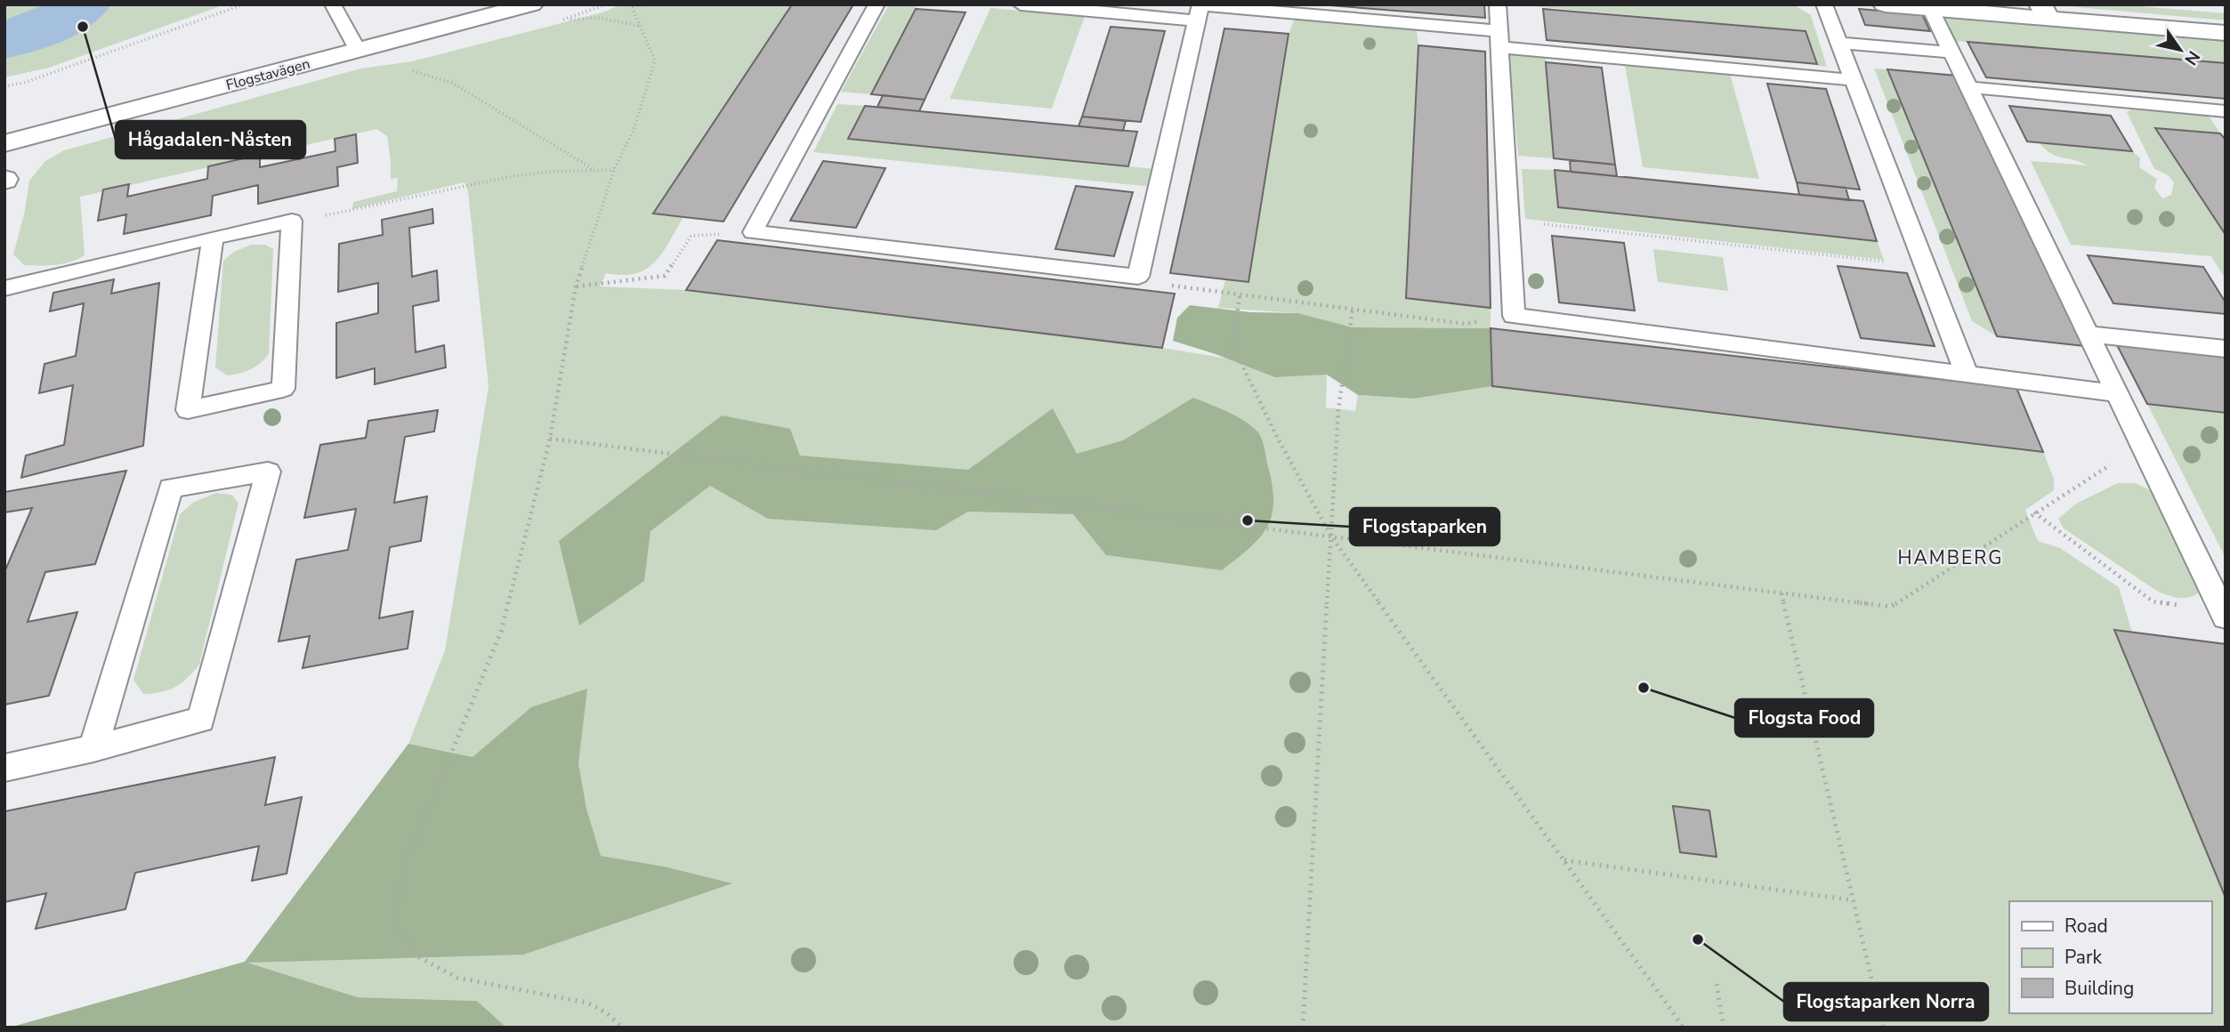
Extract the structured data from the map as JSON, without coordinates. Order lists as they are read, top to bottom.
{
  "streets": {
    "street": ["Flogstavägen"]
  },
  "districts": ["HAMBERG"],
  "places": [
    "Hågadalen-Nåsten",
    "Flogstaparken",
    "Flogsta Food",
    "Flogstaparken Norra"
  ],
  "legend": ["Road", "Park", "Building"],
  "north": "bottom right"
}
